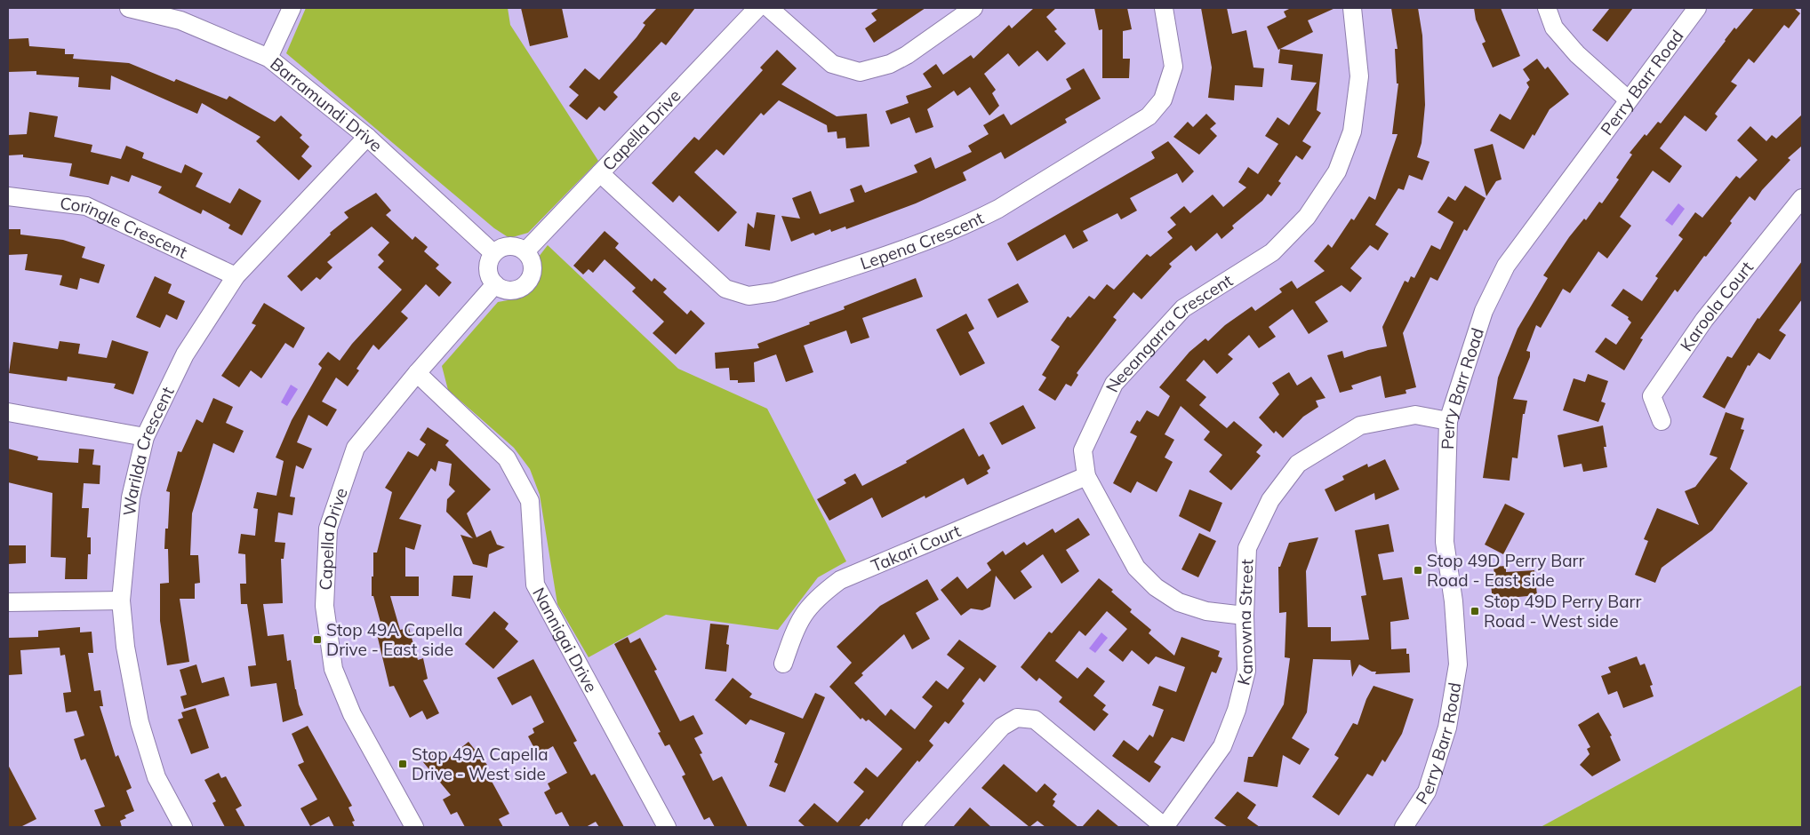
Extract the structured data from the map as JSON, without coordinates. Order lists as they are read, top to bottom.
{
  "streets": {
    "street": [
      "Perry Barr Road",
      "Barramundi Drive",
      "Capella Drive",
      "Coringle Crescent",
      "Lepena Crescent",
      "Karoola Court",
      "Neeangarra Crescent",
      "Warilda Crescent",
      "Takari Court",
      "Kanowna Street",
      "Nannigai Drive"
    ]
  },
  "crossings": [
    ["Perry Barr Road", "Kanowna Street"],
    ["Barramundi Drive", "Capella Drive"],
    ["Barramundi Drive", "Warilda Crescent"],
    ["Capella Drive", "Lepena Crescent"],
    ["Capella Drive", "Nannigai Drive"],
    ["Coringle Crescent", "Warilda Crescent"],
    ["Neeangarra Crescent", "Takari Court"],
    ["Neeangarra Crescent", "Kanowna Street"]
  ],
  "places": {
    "transit": [
      "Stop 49D Perry Barr Road - East side",
      "Stop 49D Perry Barr Road - West side",
      "Stop 49A Capella Drive - East side",
      "Stop 49A Capella Drive - West side"
    ]
  }
}
